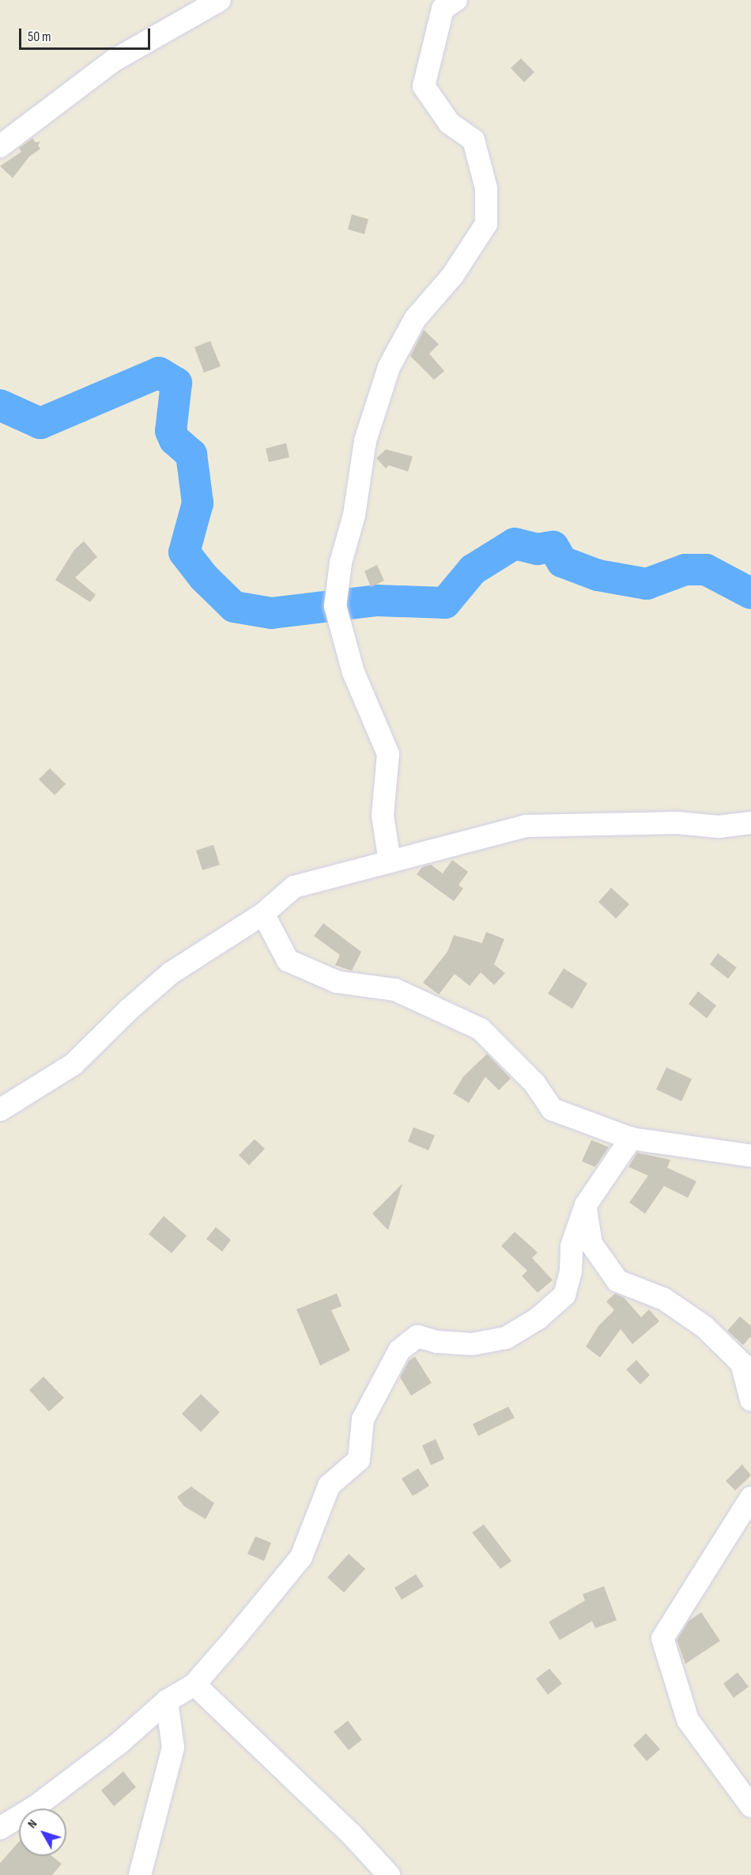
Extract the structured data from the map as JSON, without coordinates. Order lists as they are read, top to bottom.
{
  "scale_bar": "50 m",
  "north": "top left"
}
